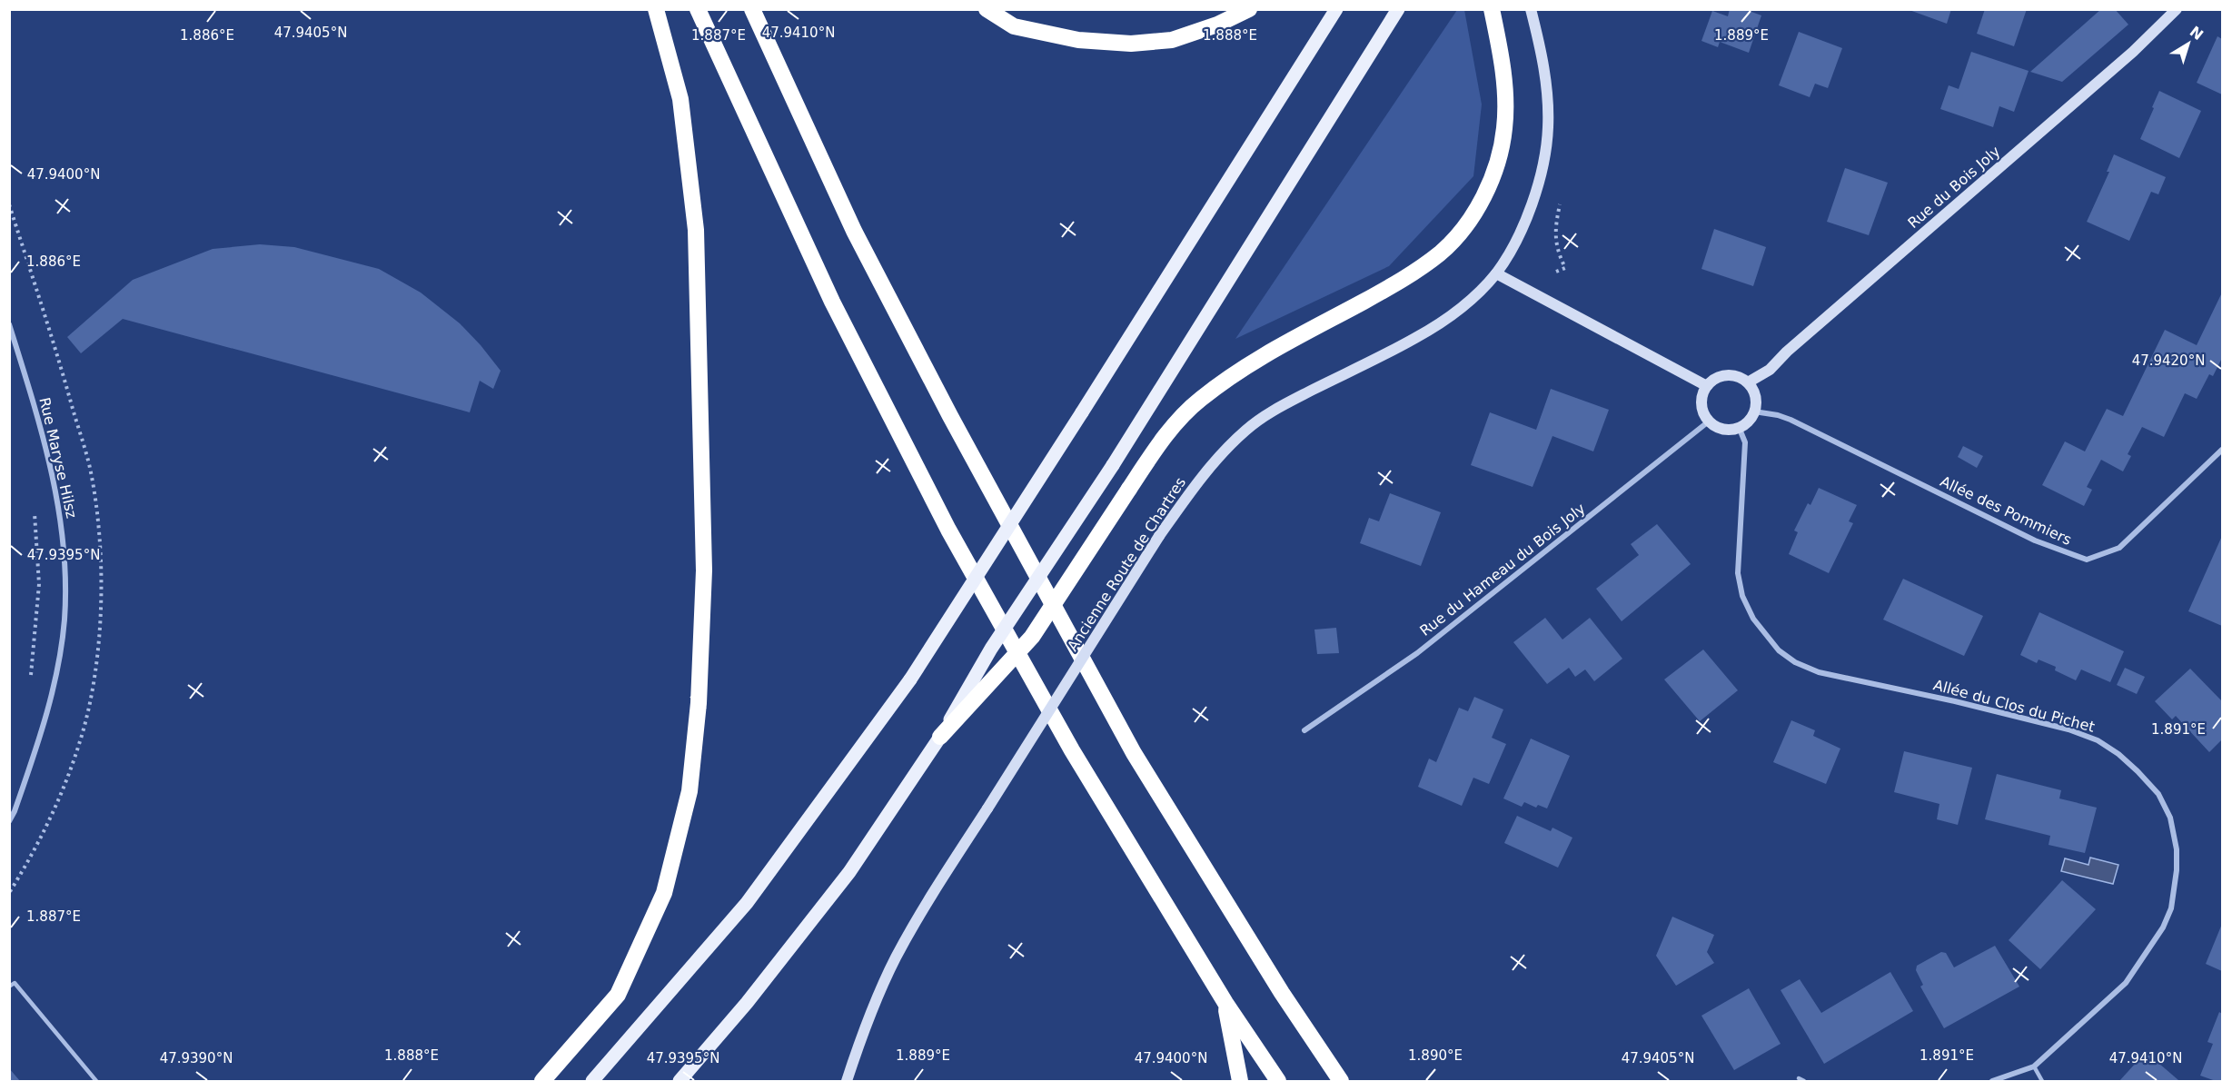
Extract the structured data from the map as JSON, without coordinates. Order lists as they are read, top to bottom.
{
  "streets": {
    "main road": ["Rue du Bois Joly", "Ancienne Route de Chartres"],
    "street": [
      "Rue Maryse Hilsz",
      "Allée des Pommiers",
      "Rue du Hameau du Bois Joly",
      "Allée du Clos du Pichet"
    ]
  },
  "crossings": [
    ["Rue du Bois Joly", "Allée des Pommiers"],
    ["Rue du Bois Joly", "Rue du Hameau du Bois Joly"],
    ["Rue du Bois Joly", "Allée du Clos du Pichet"],
    ["Allée des Pommiers", "Rue du Hameau du Bois Joly"],
    ["Allée des Pommiers", "Allée du Clos du Pichet"],
    ["Rue du Hameau du Bois Joly", "Allée du Clos du Pichet"]
  ],
  "north": "top right",
  "coordinates": [
    "47.9405°N",
    "47.9410°N",
    "1.887°E",
    "1.888°E",
    "1.889°E",
    "1.886°E",
    "47.9400°N",
    "47.9420°N",
    "47.9395°N",
    "1.891°E",
    "1.890°E",
    "47.9390°N"
  ]
}
